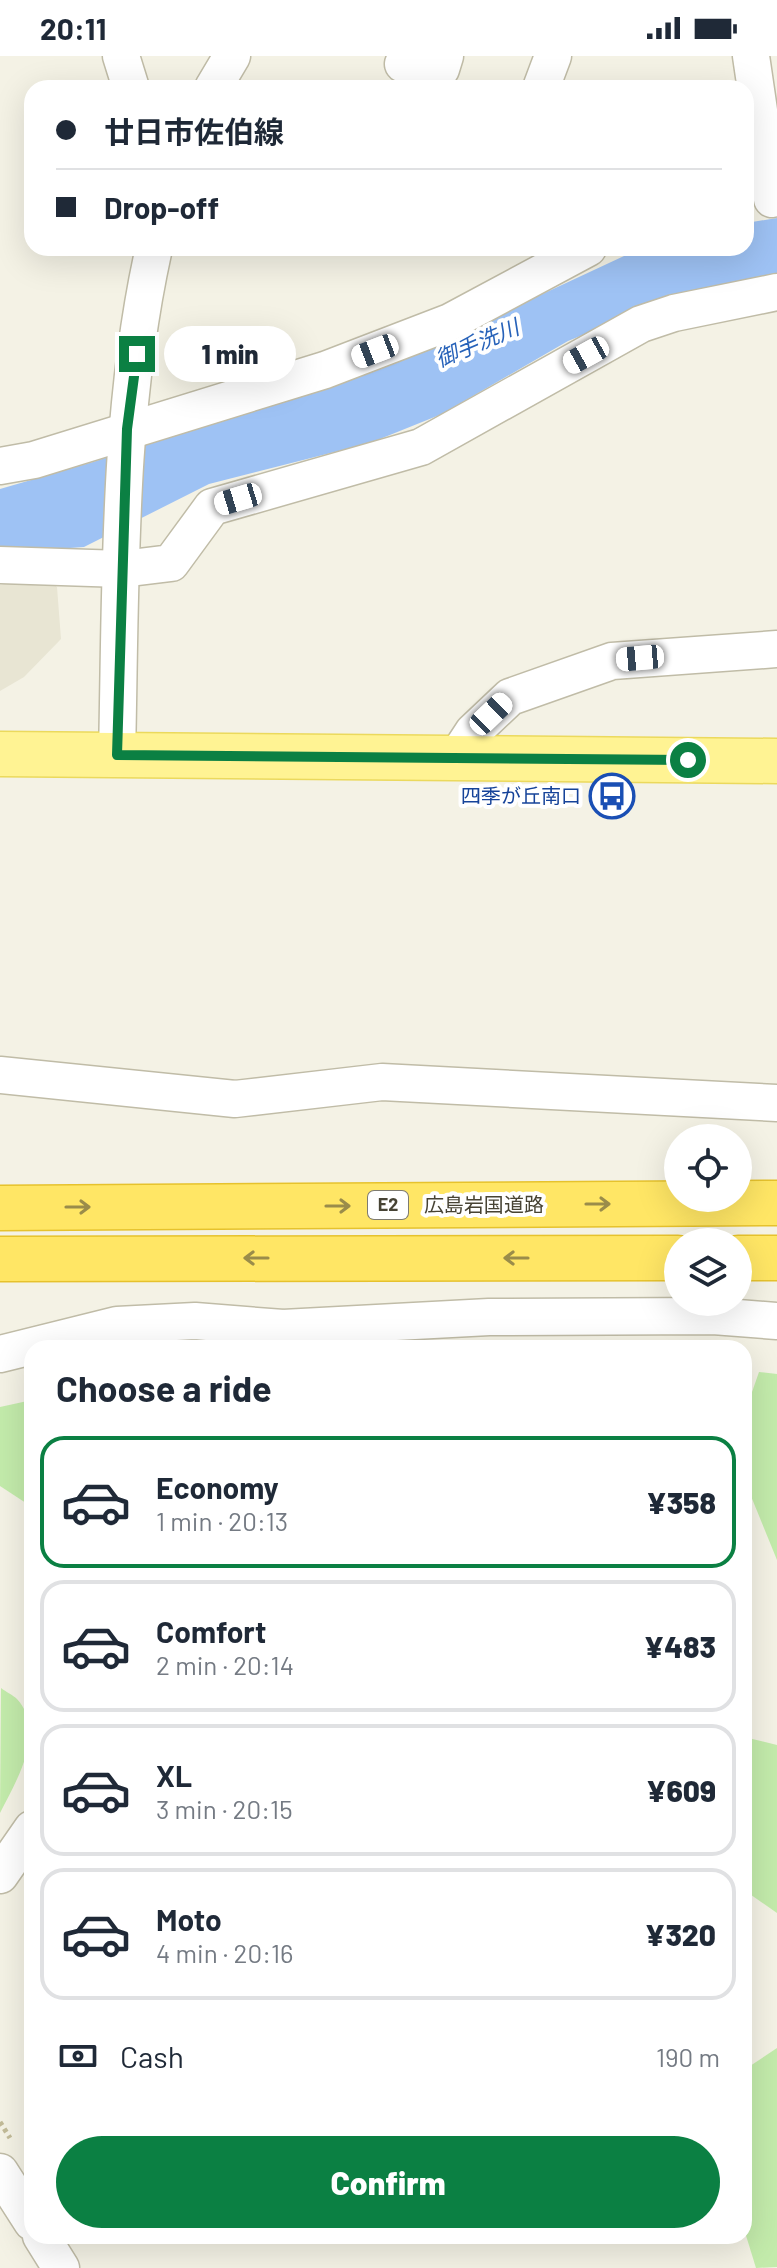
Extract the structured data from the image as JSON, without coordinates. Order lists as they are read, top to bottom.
{
  "streets": {
    "highway": ["E2", "広島岩国道路"]
  },
  "water": ["御手洗川"],
  "places": {
    "bus stop": ["四季が丘南口"]
  },
  "page": {
    "status": "20:11",
    "banner": ["廿日市佐伯線", "Drop-off"],
    "bubble": "1 min",
    "heading": "Choose a ride",
    "list": [
      {
        "name": "Economy",
        "note": "1 min · 20:13",
        "value": "¥358"
      },
      {
        "name": "Comfort",
        "note": "2 min · 20:14",
        "value": "¥483"
      },
      {
        "name": "XL",
        "note": "3 min · 20:15",
        "value": "¥609"
      },
      {
        "name": "Moto",
        "note": "4 min · 20:16",
        "value": "¥320"
      }
    ],
    "pay": ["Cash", "190 m"],
    "buttons": "Confirm"
  }
}
